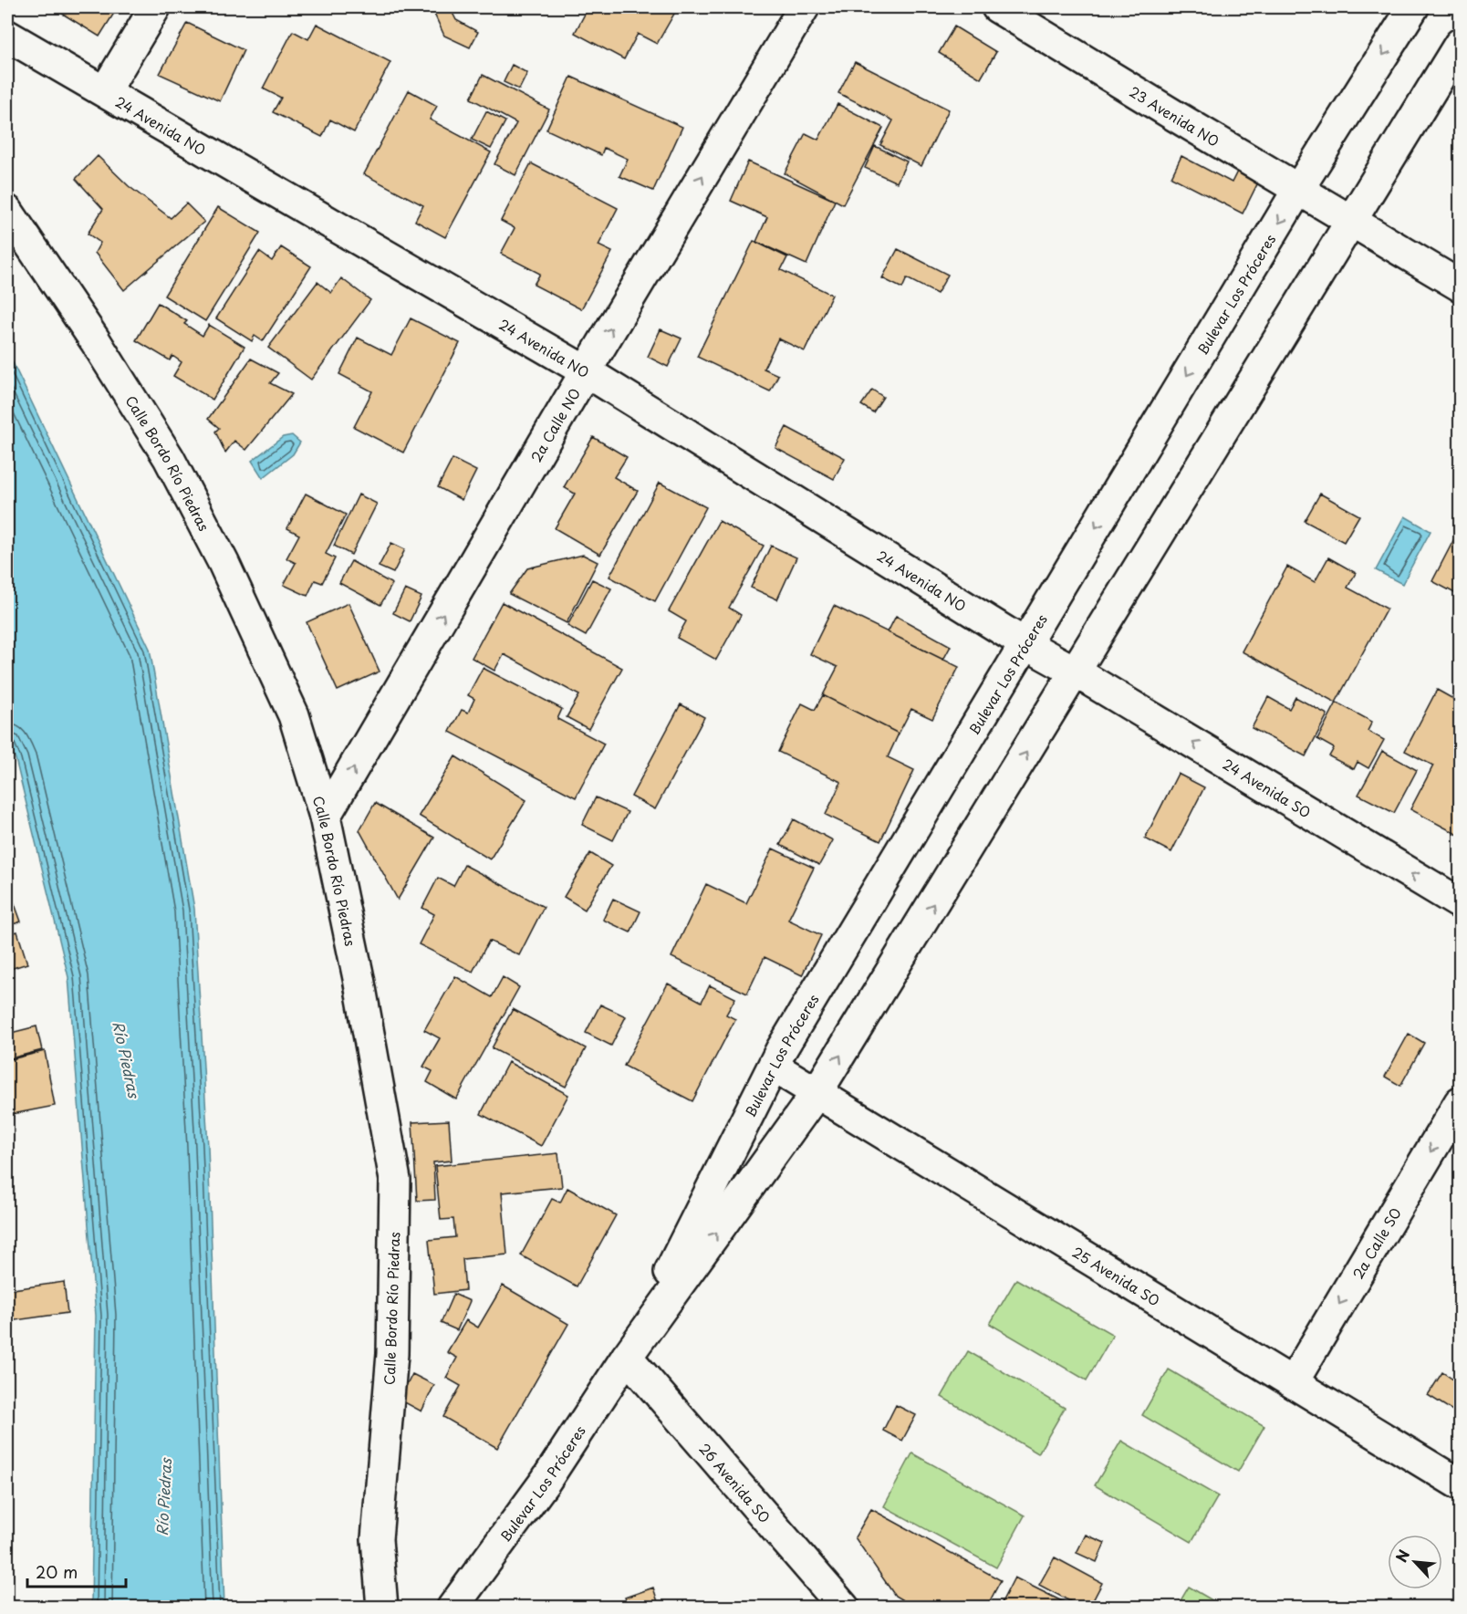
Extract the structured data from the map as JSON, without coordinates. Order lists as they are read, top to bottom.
{
  "streets": {
    "street": [
      "23 Avenida NO",
      "24 Avenida NO",
      "Bulevar Los Próceres",
      "2a Calle NO",
      "Calle Bordo Río Piedras",
      "24 Avenida SO",
      "2a Calle SO",
      "25 Avenida SO",
      "26 Avenida SO"
    ]
  },
  "crossings": [
    ["23 Avenida NO", "Bulevar Los Próceres"],
    ["24 Avenida NO", "Bulevar Los Próceres"],
    ["24 Avenida NO", "2a Calle NO"],
    ["24 Avenida NO", "24 Avenida SO"],
    ["Bulevar Los Próceres", "24 Avenida SO"],
    ["Bulevar Los Próceres", "25 Avenida SO"],
    ["Bulevar Los Próceres", "26 Avenida SO"],
    ["2a Calle NO", "Calle Bordo Río Piedras"],
    ["2a Calle SO", "25 Avenida SO"]
  ],
  "one_way": ["2a Calle NO", "24 Avenida SO", "2a Calle SO"],
  "water": ["Río Piedras"],
  "scale_bar": "20 m",
  "north": "top left"
}
